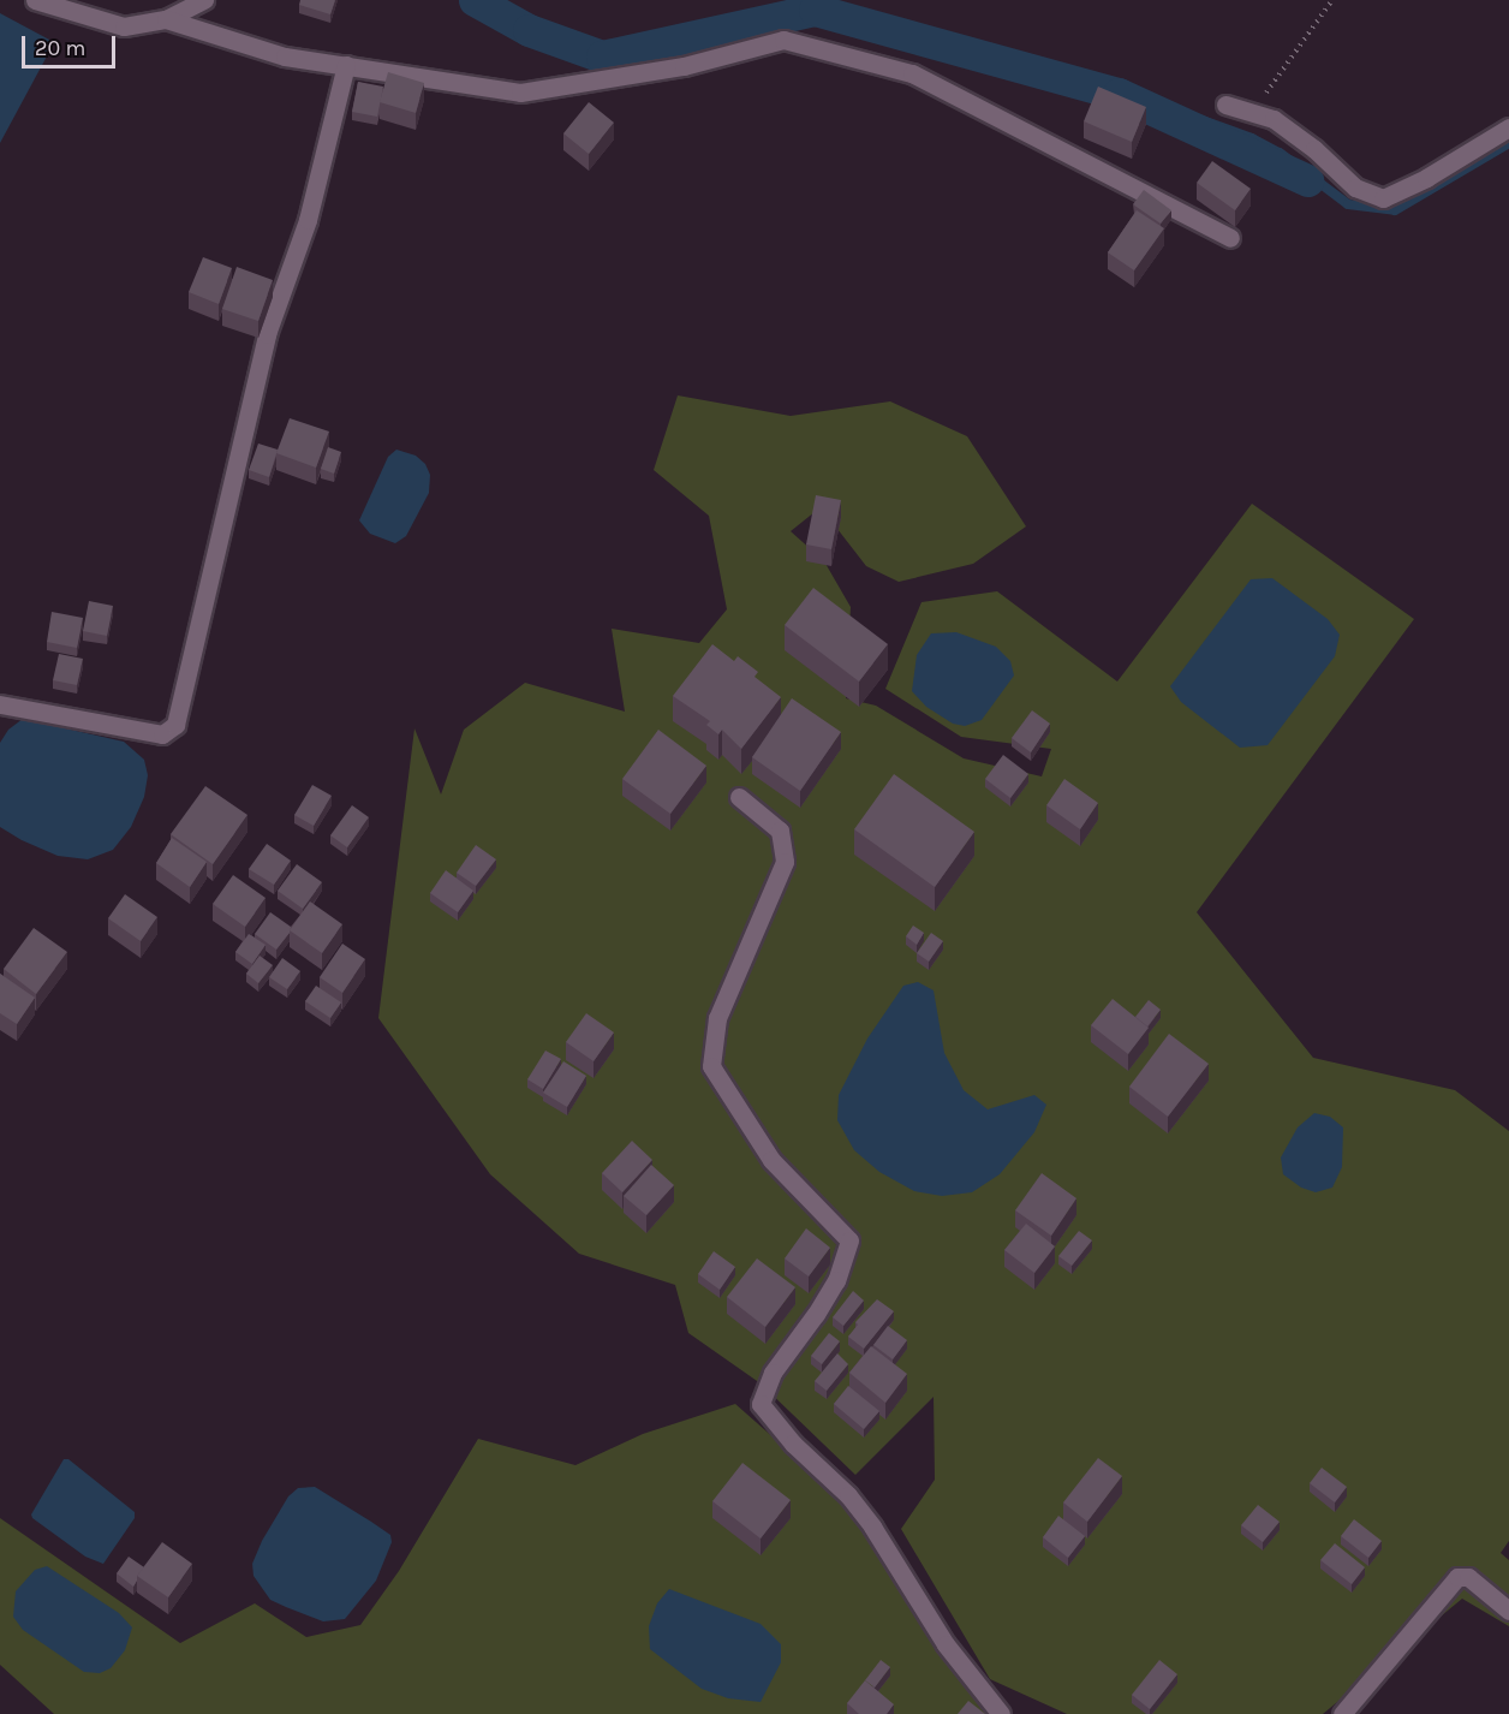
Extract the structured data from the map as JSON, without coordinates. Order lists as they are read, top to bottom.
{
  "scale_bar": "20 m"
}
